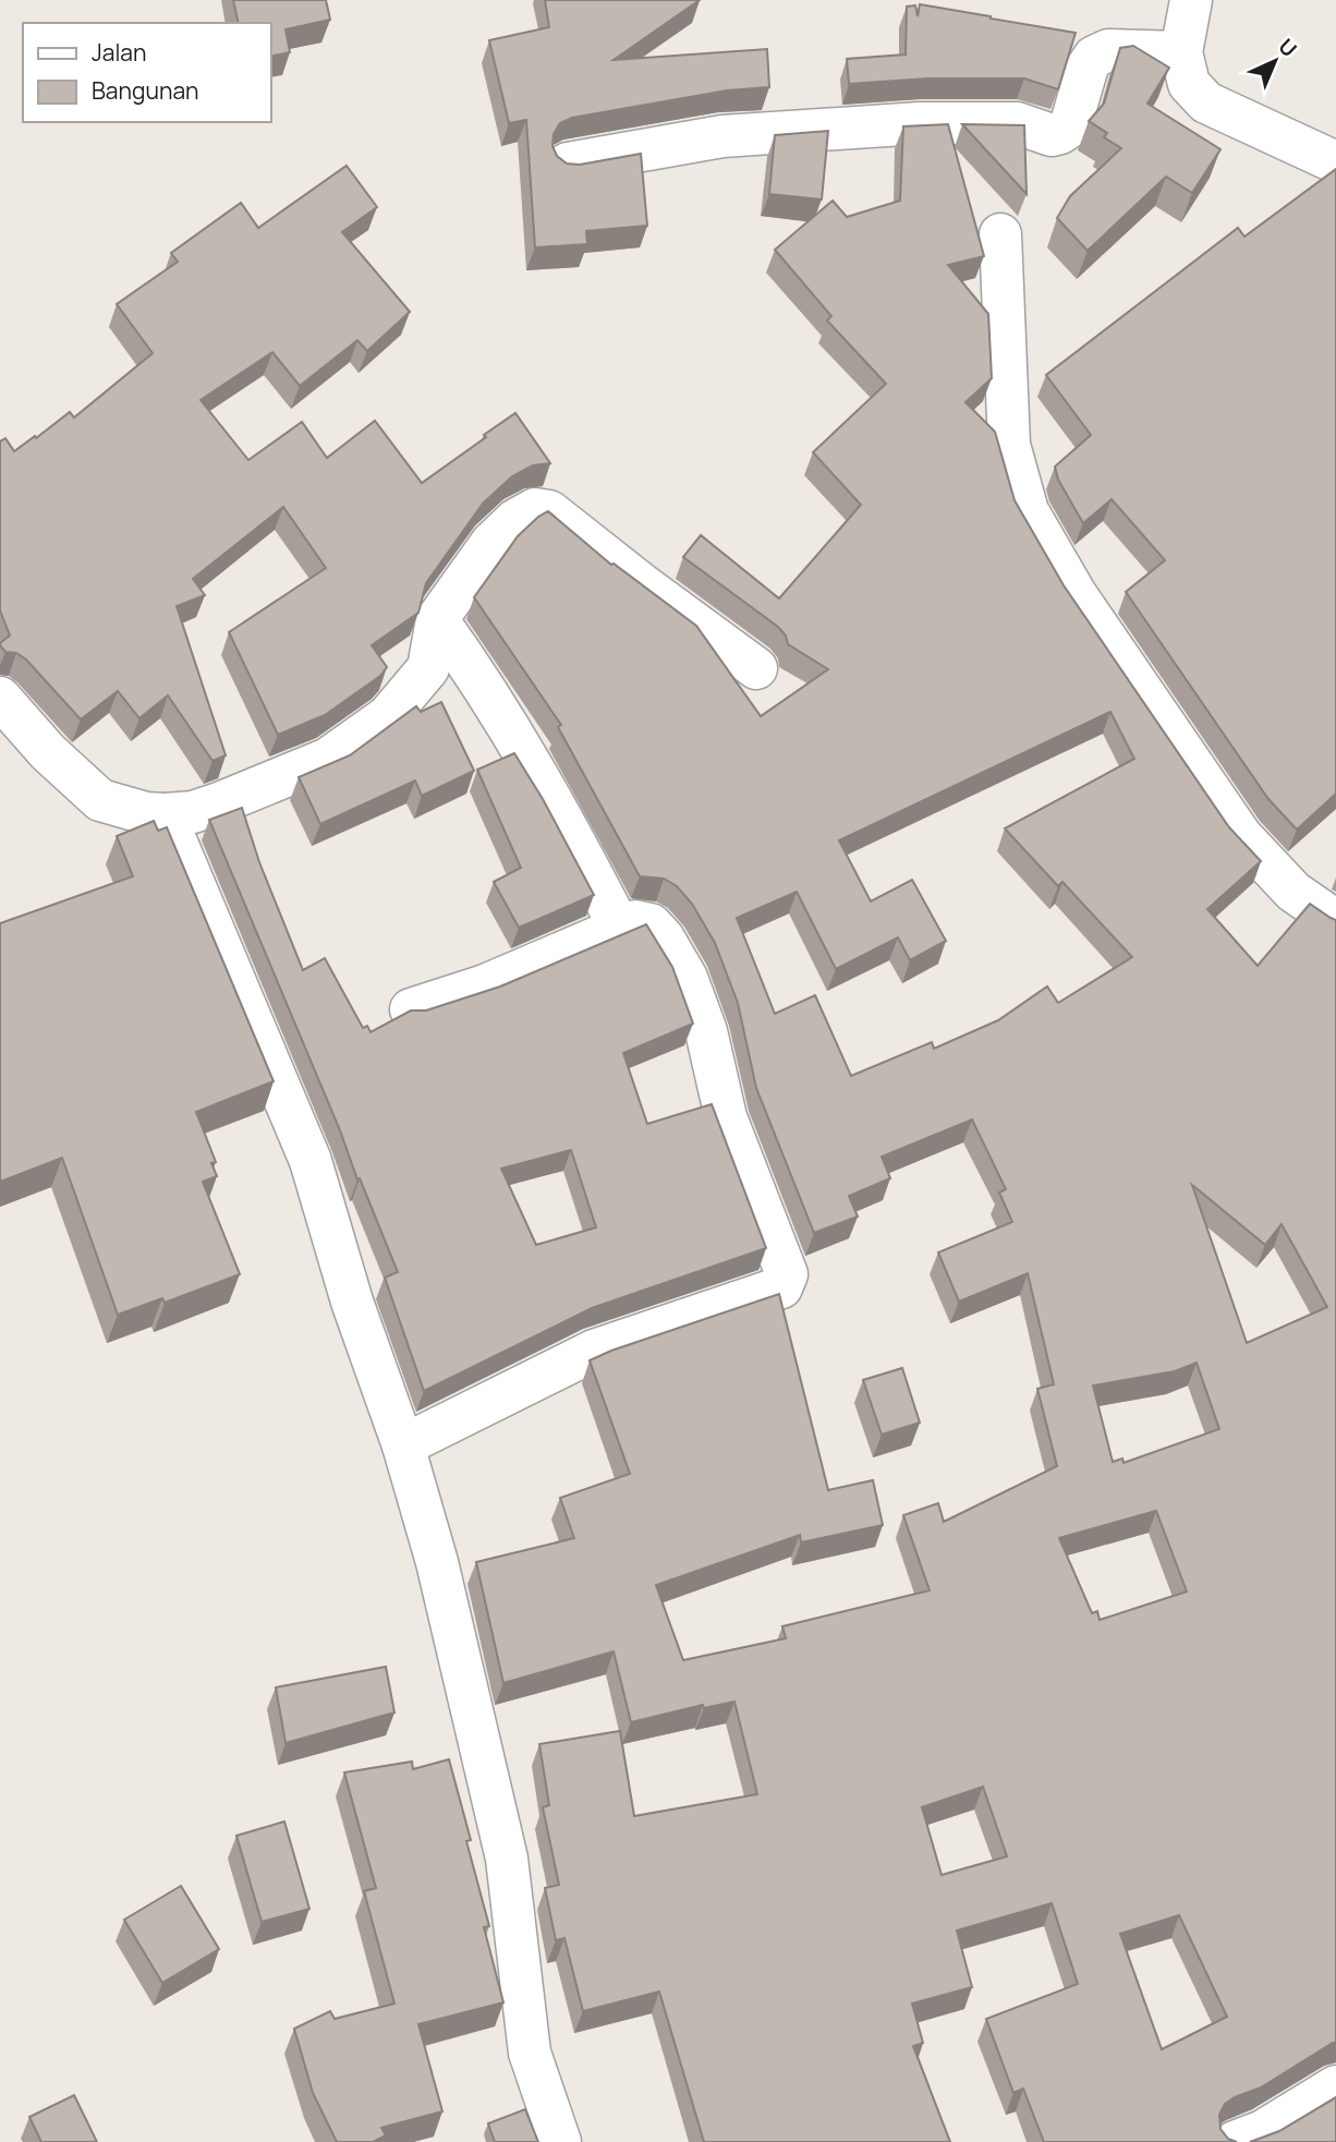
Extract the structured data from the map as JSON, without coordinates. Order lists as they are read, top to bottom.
{
  "legend": ["Jalan", "Bangunan"],
  "north": "top right"
}
